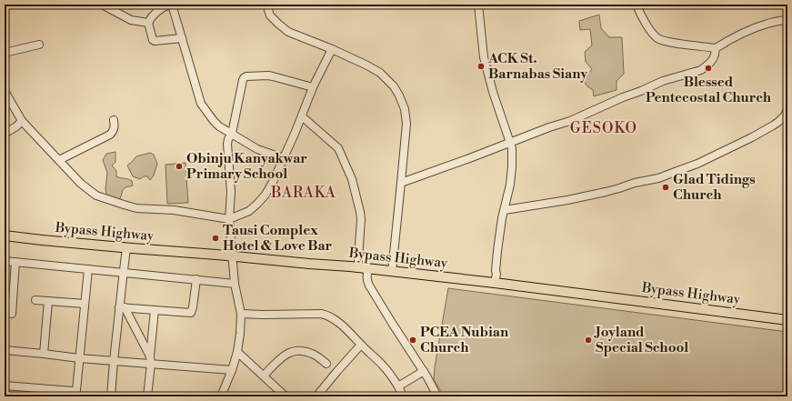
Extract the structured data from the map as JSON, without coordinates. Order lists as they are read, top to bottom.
{
  "streets": {
    "main road": ["Bypass Highway"]
  },
  "districts": ["GESOKO", "BARAKA"],
  "places": [
    "ACK St. Barnabas Siany",
    "Blessed Pentecostal Church",
    "Obinju Kanyakwar Primary School",
    "Glad Tidings Church",
    "Tausi Complex Hotel & Love Bar",
    "PCEA Nubian Church",
    "Joyland Special School"
  ]
}
